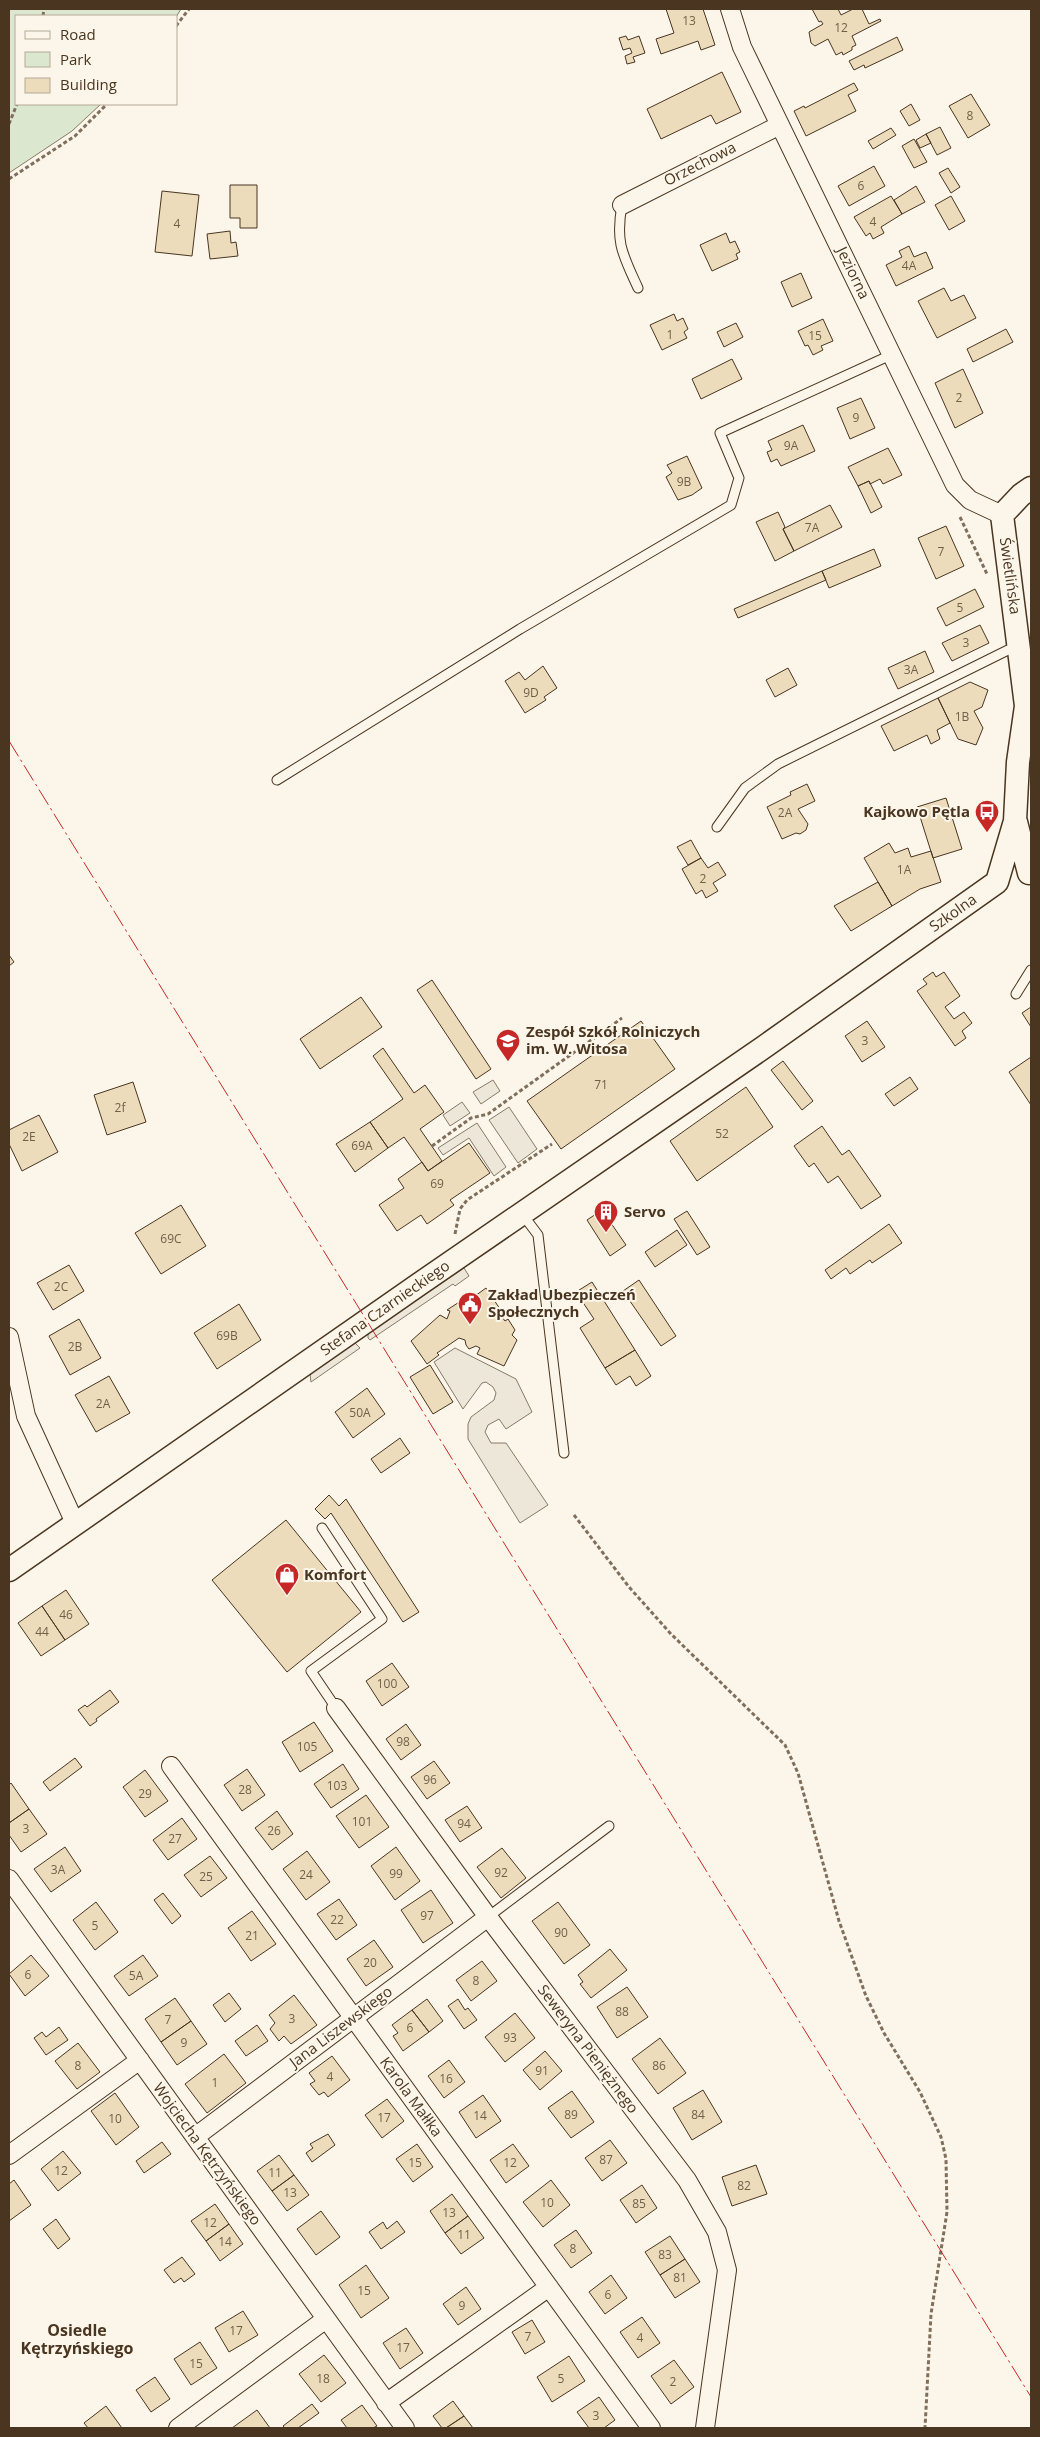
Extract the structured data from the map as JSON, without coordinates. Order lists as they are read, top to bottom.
{
  "streets": {
    "street": [
      "Orzechowa",
      "Jeziorna",
      "Świetlińska",
      "Szkolna",
      "Stefana Czarnieckiego",
      "Jana Liszewskiego",
      "Seweryna Pieniężnego",
      "Karola Małłka",
      "Wojciecha Kętrzyńskiego"
    ]
  },
  "crossings": [
    ["Orzechowa", "Jeziorna"],
    ["Jeziorna", "Świetlińska"],
    ["Szkolna", "Stefana Czarnieckiego"],
    ["Jana Liszewskiego", "Seweryna Pieniężnego"],
    ["Jana Liszewskiego", "Karola Małłka"],
    ["Jana Liszewskiego", "Wojciecha Kętrzyńskiego"]
  ],
  "districts": ["Osiedle Kętrzyńskiego"],
  "places": {
    "bus stop": ["Kajkowo Pętla"],
    "school or university": ["Zespół Szkół Rolniczych im. W. Witosa"],
    "building": ["Servo"],
    "public building": ["Zakład Ubezpieczeń Społecznych"],
    "shop": ["Komfort"]
  },
  "house_numbers": [
    "13",
    "12",
    "8",
    "6",
    "4",
    "4",
    "4A",
    "1",
    "15",
    "2",
    "9",
    "9A",
    "9B",
    "7A",
    "7",
    "5",
    "3",
    "3A",
    "9D",
    "1B",
    "2A",
    "1A",
    "2",
    "3",
    "71",
    "2f",
    "52",
    "2E",
    "69A",
    "69",
    "69C",
    "2C",
    "69B",
    "2B",
    "2A",
    "50A",
    "46",
    "44",
    "100",
    "98",
    "105",
    "96",
    "103",
    "28",
    "29",
    "101",
    "94",
    "3",
    "26",
    "27",
    "3A",
    "92",
    "99",
    "24",
    "25",
    "97",
    "22",
    "5",
    "90",
    "21",
    "20",
    "6",
    "5A",
    "8",
    "88",
    "3",
    "7",
    "6",
    "93",
    "9",
    "8",
    "86",
    "91",
    "4",
    "16",
    "1",
    "89",
    "84",
    "14",
    "17",
    "10",
    "87",
    "15",
    "12",
    "12",
    "11",
    "82",
    "13",
    "10",
    "85",
    "13",
    "12",
    "11",
    "14",
    "8",
    "83",
    "81",
    "15",
    "6",
    "9",
    "17",
    "7",
    "4",
    "17",
    "15",
    "18",
    "5",
    "2",
    "3"
  ],
  "legend": ["Road", "Park", "Building"]
}
